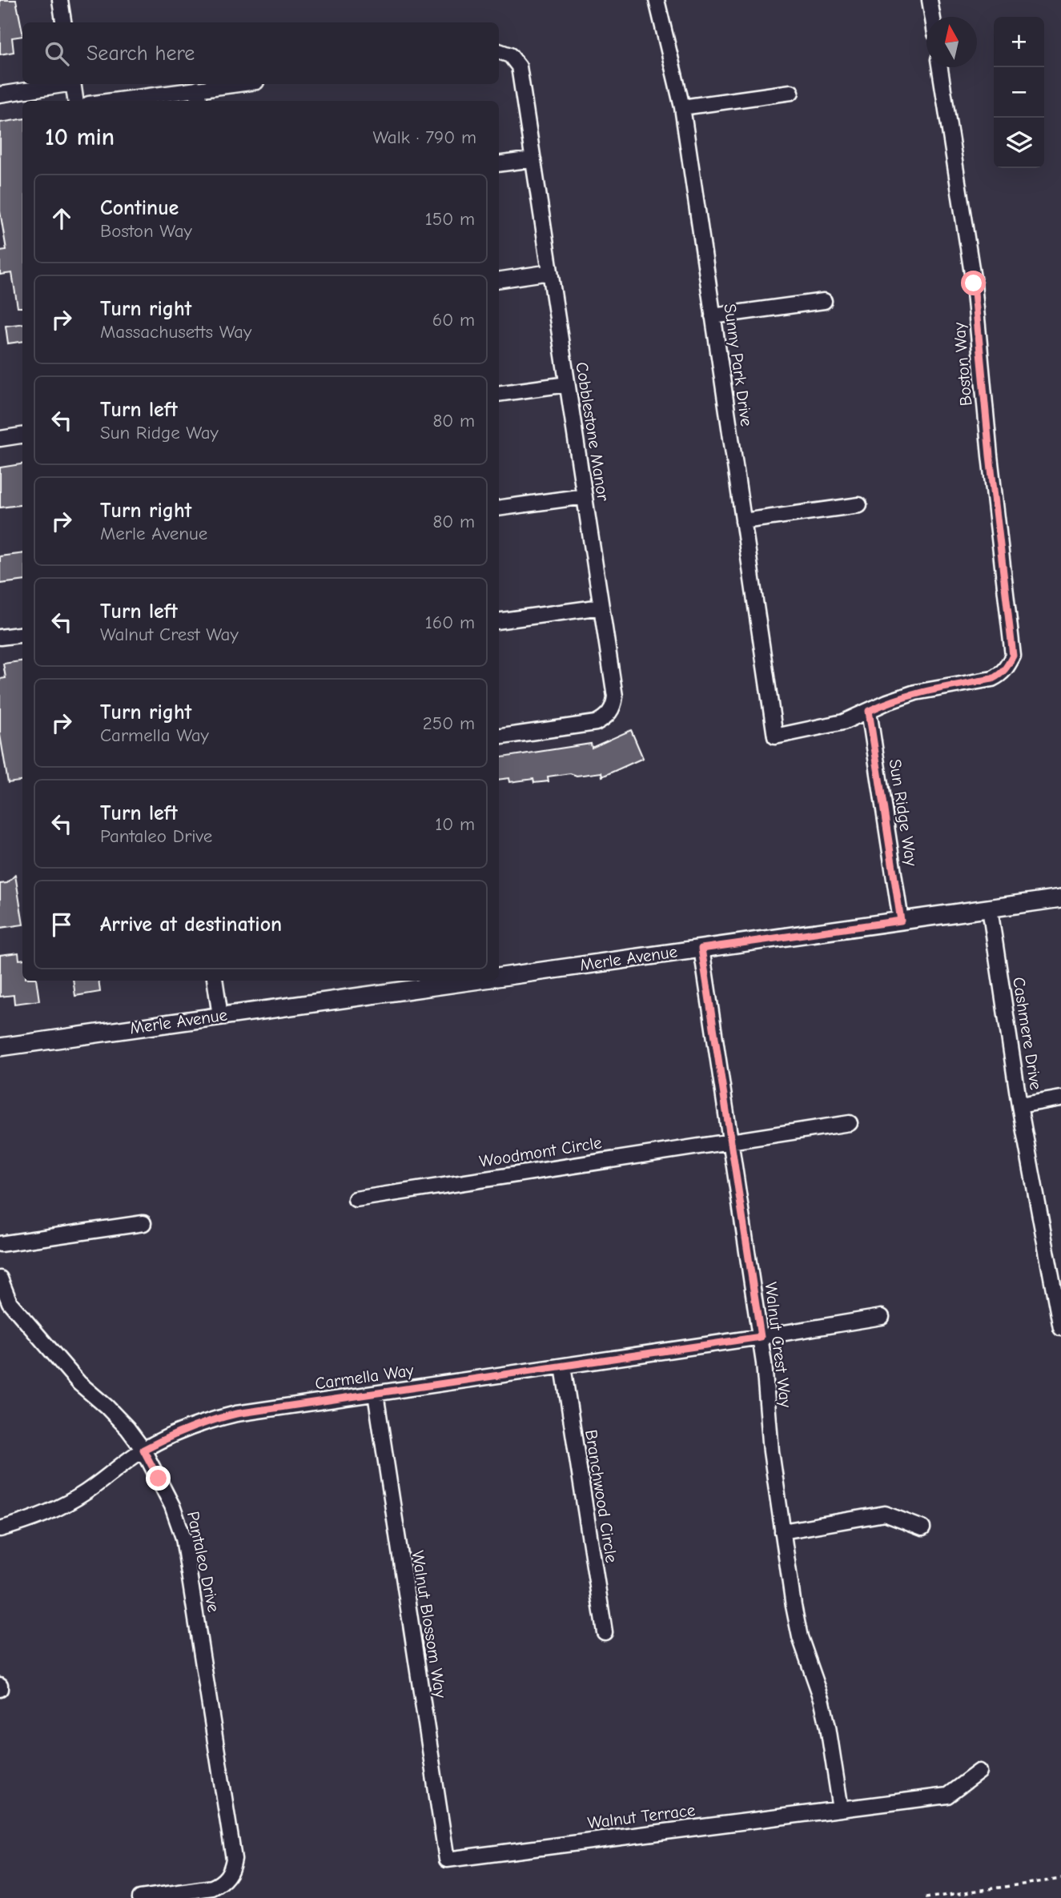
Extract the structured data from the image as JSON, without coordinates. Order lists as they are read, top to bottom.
{
  "streets": {
    "street": [
      "Boston Way",
      "Sunny Park Drive",
      "Cobblestone Manor",
      "Sun Ridge Way",
      "Merle Avenue",
      "Cashmere Drive",
      "Woodmont Circle",
      "Walnut Crest Way",
      "Carmella Way",
      "Branchwood Circle",
      "Pantaleo Drive",
      "Walnut Blossom Way",
      "Walnut Terrace"
    ]
  },
  "crossings": [
    ["Boston Way", "Sunny Park Drive"],
    ["Boston Way", "Sun Ridge Way"],
    ["Sunny Park Drive", "Sun Ridge Way"],
    ["Sun Ridge Way", "Merle Avenue"],
    ["Merle Avenue", "Cashmere Drive"],
    ["Merle Avenue", "Walnut Crest Way"],
    ["Woodmont Circle", "Walnut Crest Way"],
    ["Walnut Crest Way", "Carmella Way"],
    ["Walnut Crest Way", "Walnut Terrace"],
    ["Carmella Way", "Branchwood Circle"],
    ["Carmella Way", "Pantaleo Drive"],
    ["Carmella Way", "Walnut Blossom Way"],
    ["Walnut Blossom Way", "Walnut Terrace"]
  ],
  "north": "top",
  "page": {
    "map_buttons": ["+", "−"],
    "search": "Search here",
    "heading": ["10 min", "Walk · 790 m"],
    "list": [
      ["Continue", "Boston Way", "150 m"],
      ["Turn right", "Massachusetts Way", "60 m"],
      ["Turn left", "Sun Ridge Way", "80 m"],
      ["Turn right", "Merle Avenue", "80 m"],
      ["Turn left", "Walnut Crest Way", "160 m"],
      ["Turn right", "Carmella Way", "250 m"],
      ["Turn left", "Pantaleo Drive", "10 m"],
      "Arrive at destination"
    ]
  }
}
